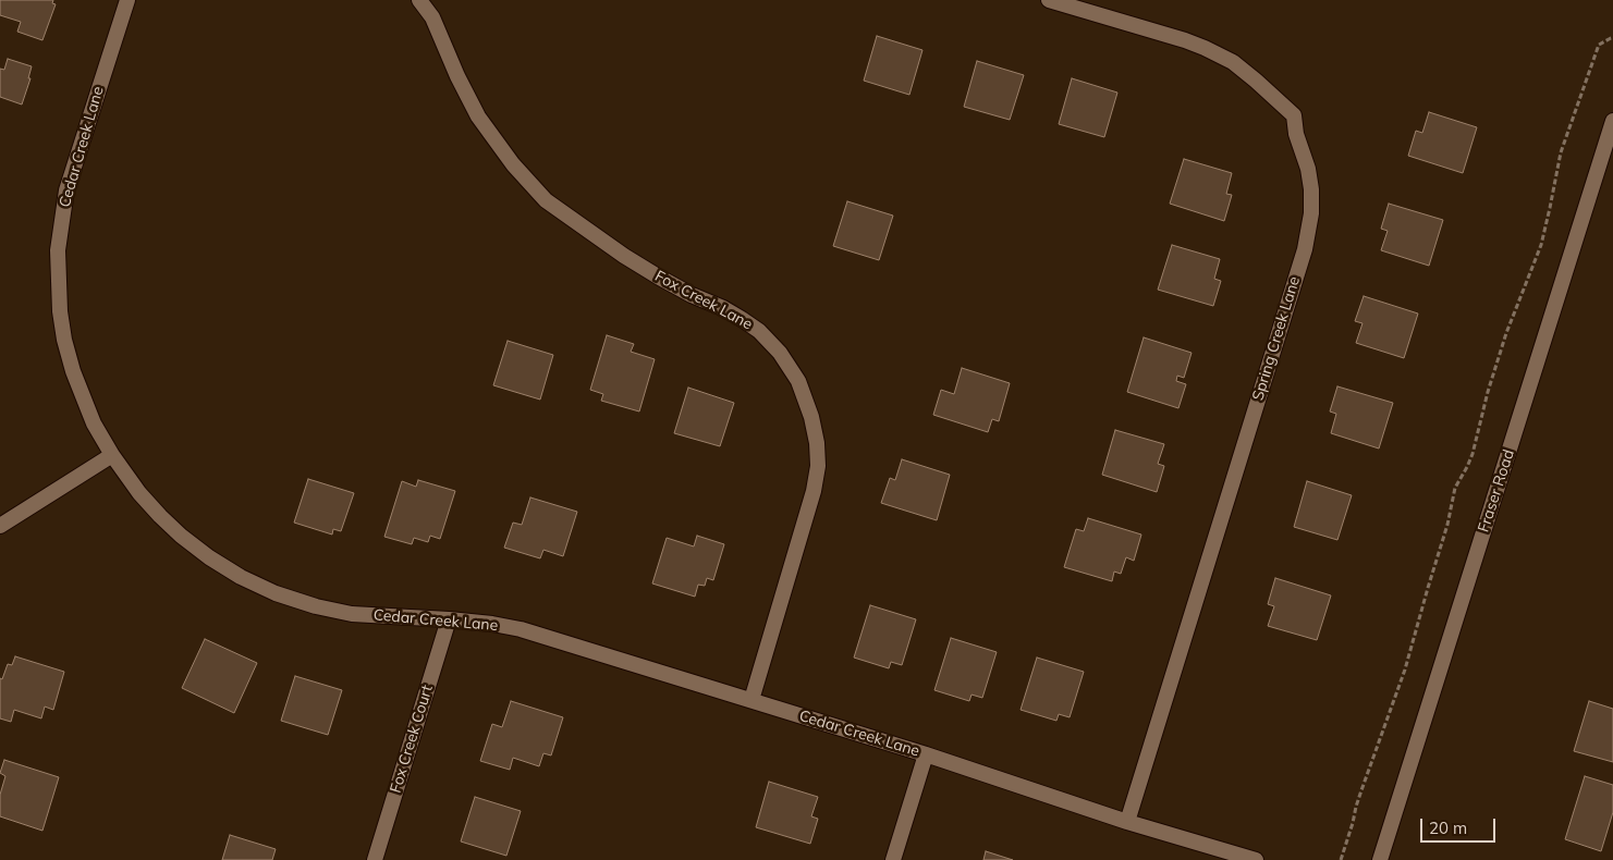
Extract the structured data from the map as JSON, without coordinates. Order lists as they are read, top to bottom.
{
  "streets": {
    "street": [
      "Cedar Creek Lane",
      "Fox Creek Lane",
      "Spring Creek Lane",
      "Fraser Road",
      "Fox Creek Court"
    ]
  },
  "crossings": [
    ["Cedar Creek Lane", "Fox Creek Lane"],
    ["Cedar Creek Lane", "Spring Creek Lane"],
    ["Cedar Creek Lane", "Fox Creek Court"]
  ],
  "scale_bar": "20 m"
}
